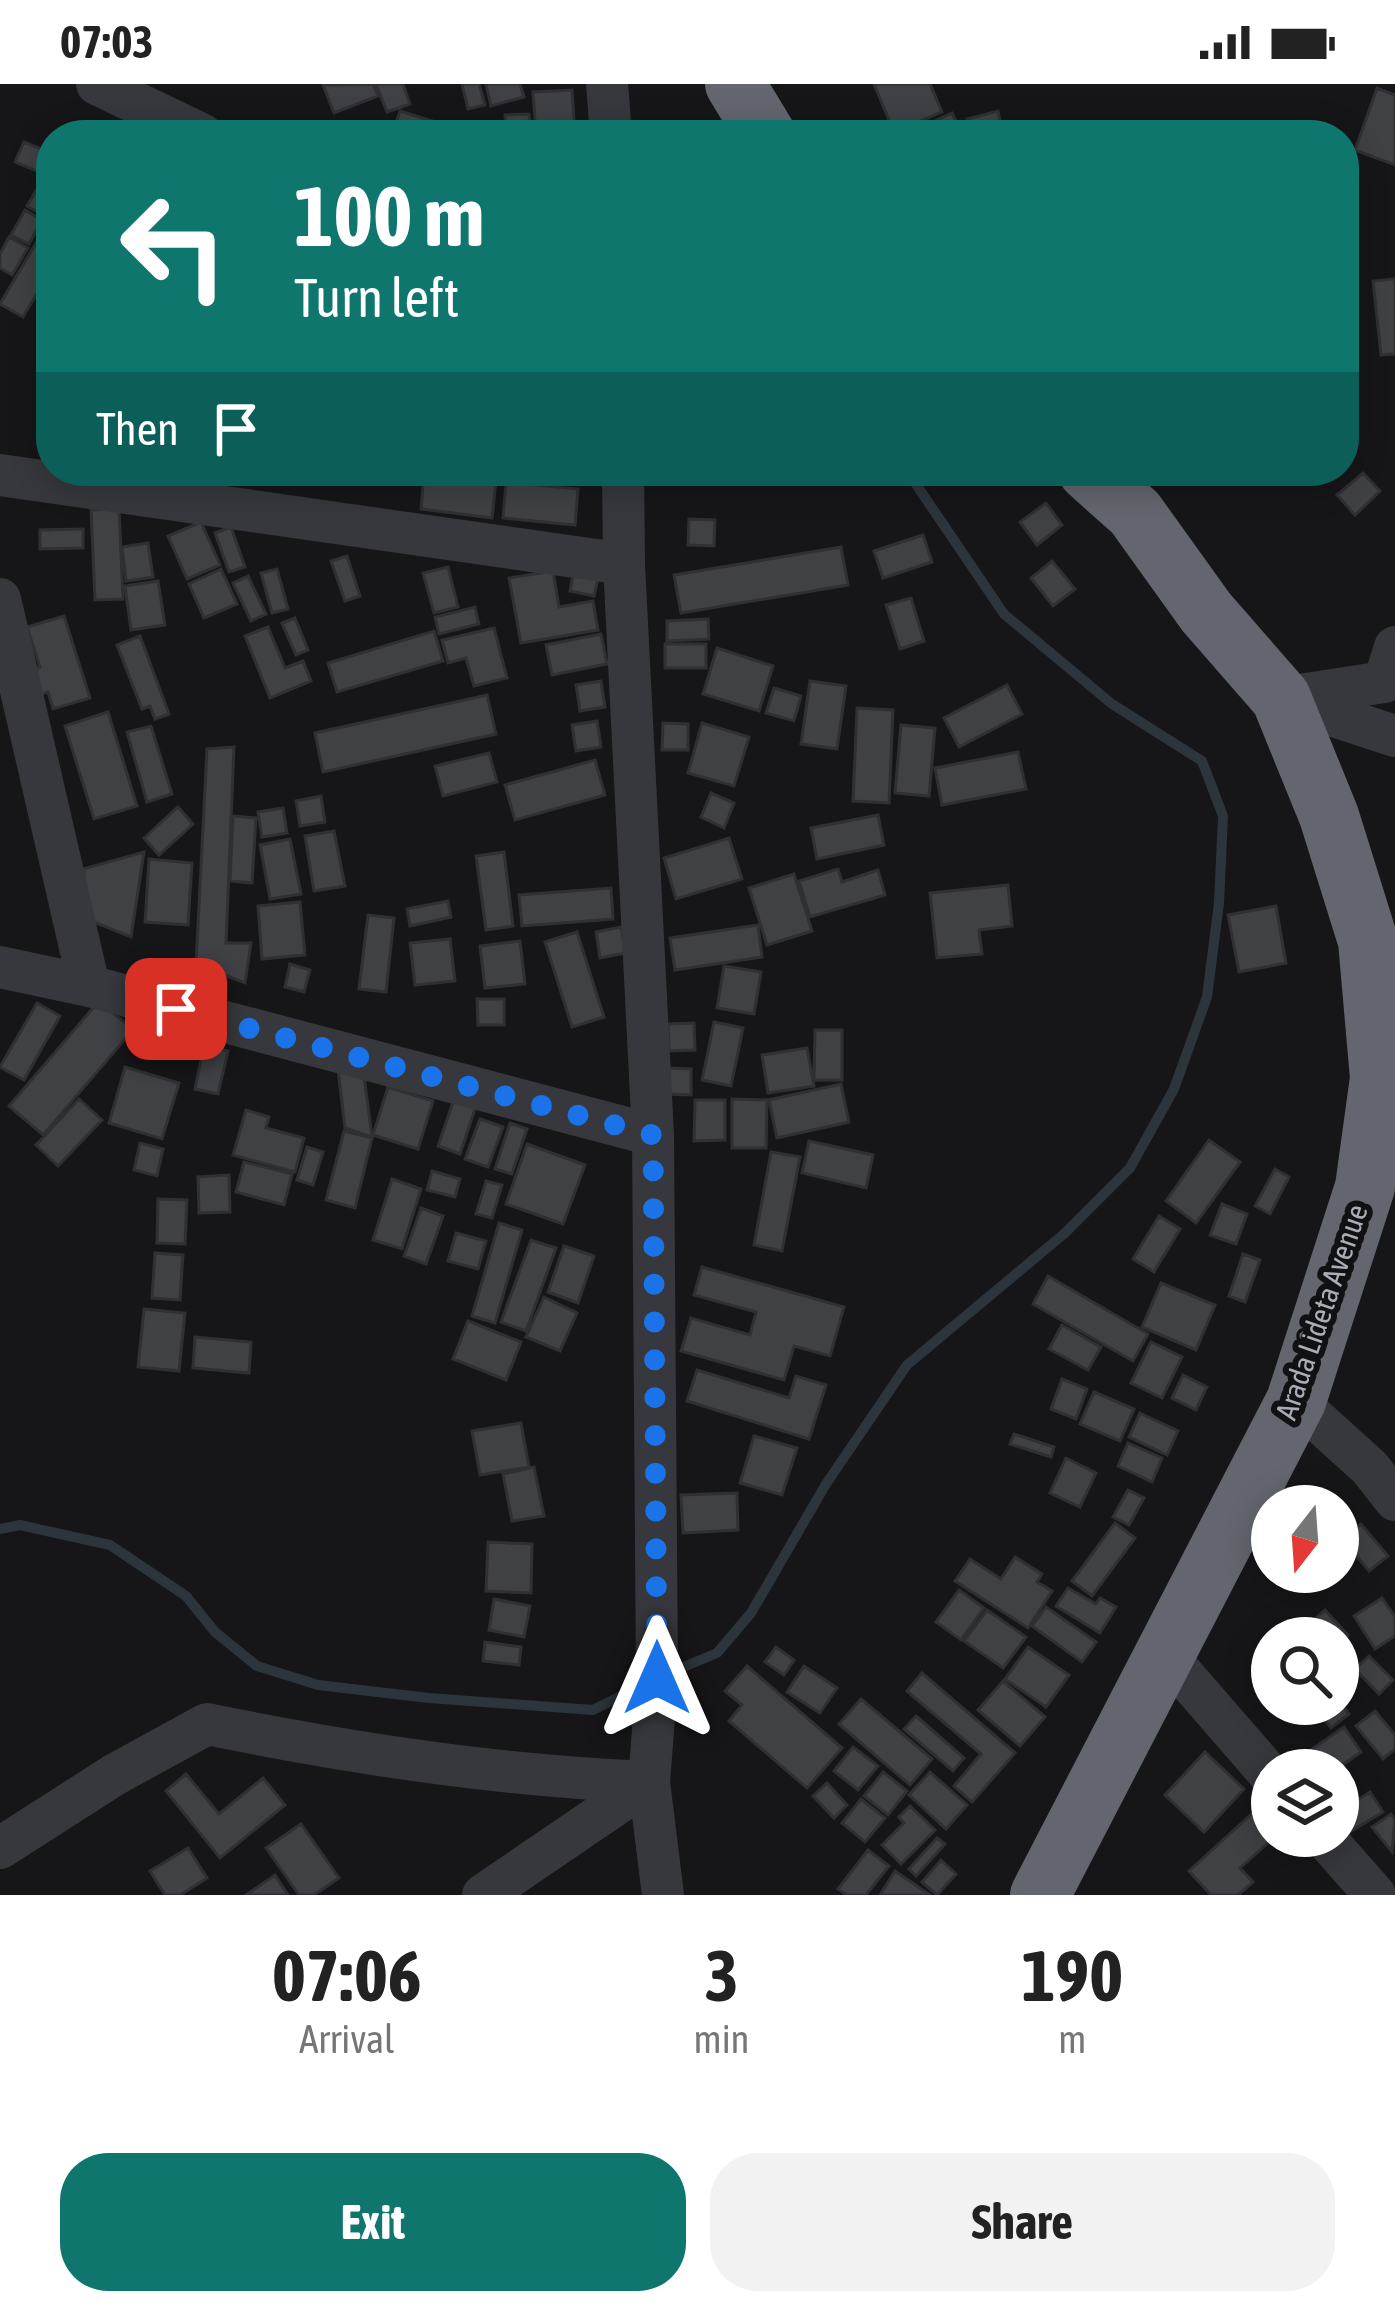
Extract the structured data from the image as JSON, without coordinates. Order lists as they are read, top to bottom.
{
  "streets": {
    "highway": ["Arada Lideta Avenue"]
  },
  "north": "bottom",
  "page": {
    "status": "07:03",
    "turn": ["100 m", "Turn left"],
    "then": "Then",
    "eta": [
      "07:06",
      "Arrival",
      "3",
      "min",
      "190",
      "m"
    ],
    "buttons": ["Exit", "Share"]
  }
}
